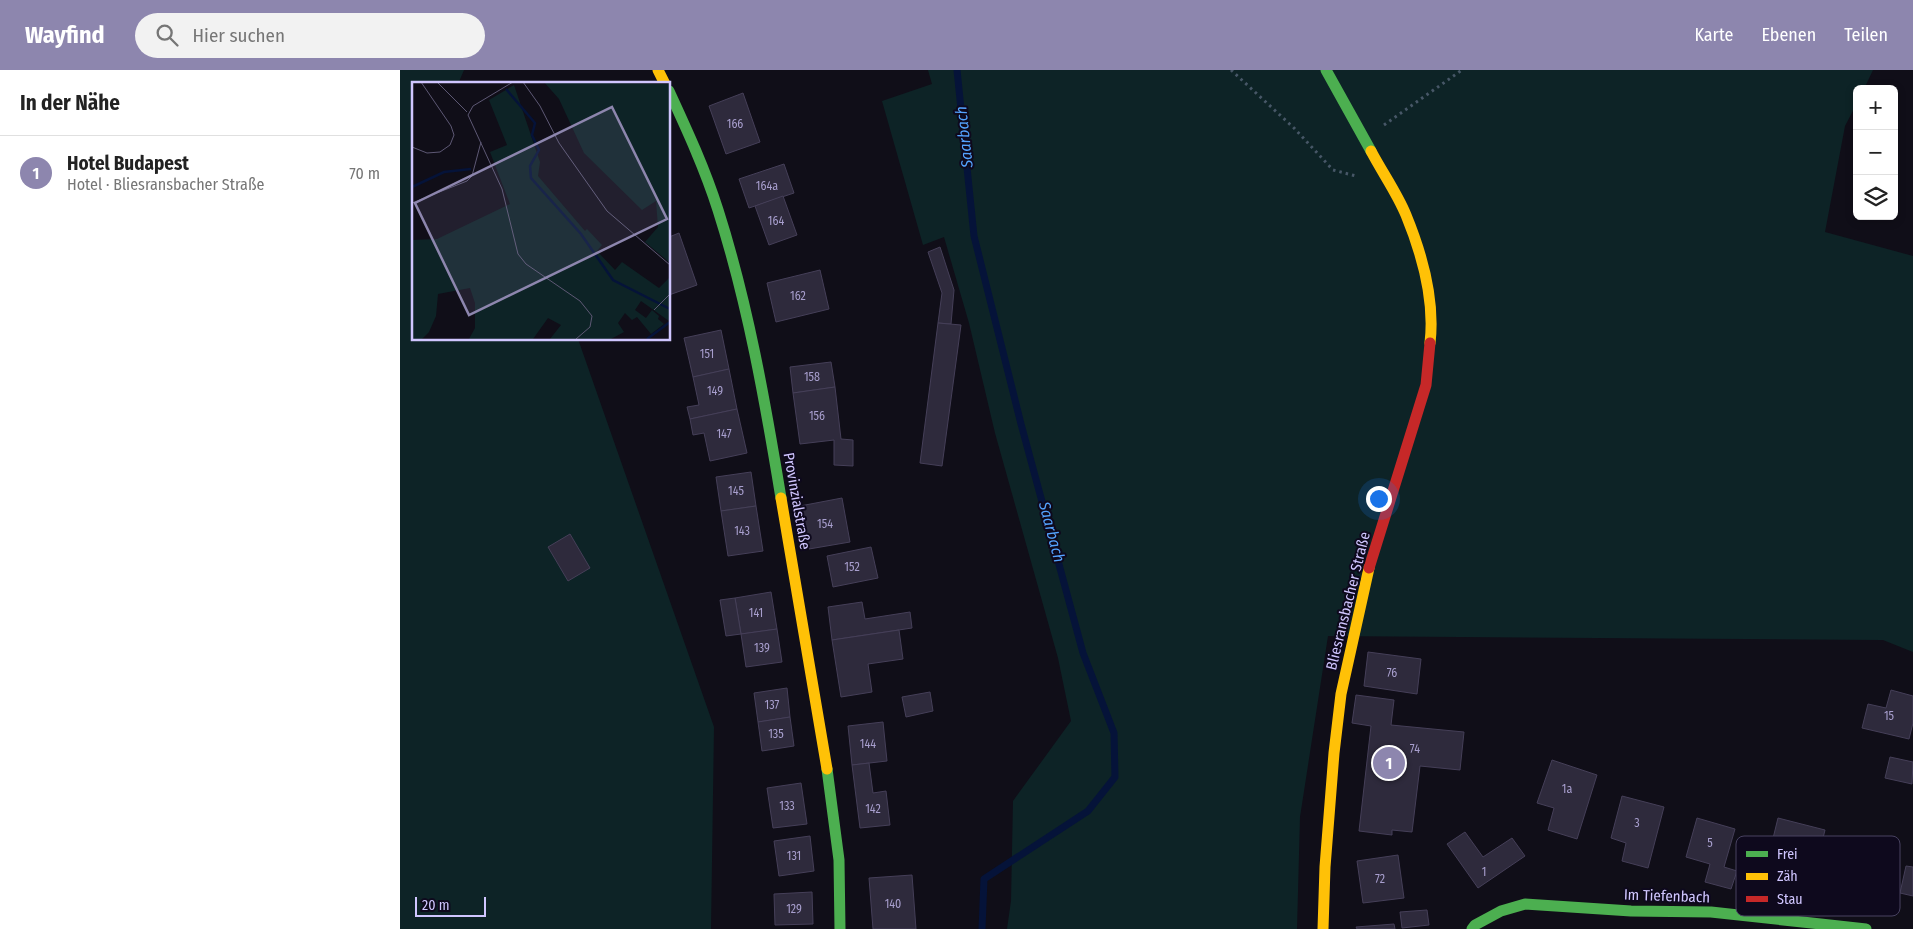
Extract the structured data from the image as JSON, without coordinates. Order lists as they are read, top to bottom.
{
  "streets": {
    "main road": ["Provinzialstraße", "Bliesransbacher Straße", "Im Tiefenbach"]
  },
  "water": ["Saarbach"],
  "house_numbers": [
    "166",
    "164a",
    "164",
    "162",
    "151",
    "158",
    "149",
    "156",
    "147",
    "145",
    "154",
    "143",
    "152",
    "141",
    "139",
    "76",
    "137",
    "15",
    "135",
    "144",
    "74",
    "1a",
    "133",
    "142",
    "3",
    "5",
    "131",
    "1",
    "72",
    "140",
    "129"
  ],
  "legend": ["Frei", "Zäh", "Stau"],
  "scale_bar": "20 m",
  "page": {
    "header": "Wayfind",
    "search": "Hier suchen",
    "nav": ["Karte", "Ebenen", "Teilen"],
    "heading": "In der Nähe",
    "map_buttons": ["+", "−"],
    "list": [
      {
        "mark": "1",
        "name": "Hotel Budapest",
        "note": "Hotel · Bliesransbacher Straße",
        "value": "70 m"
      }
    ],
    "pins": "1",
    "scale": "20 m"
  }
}
